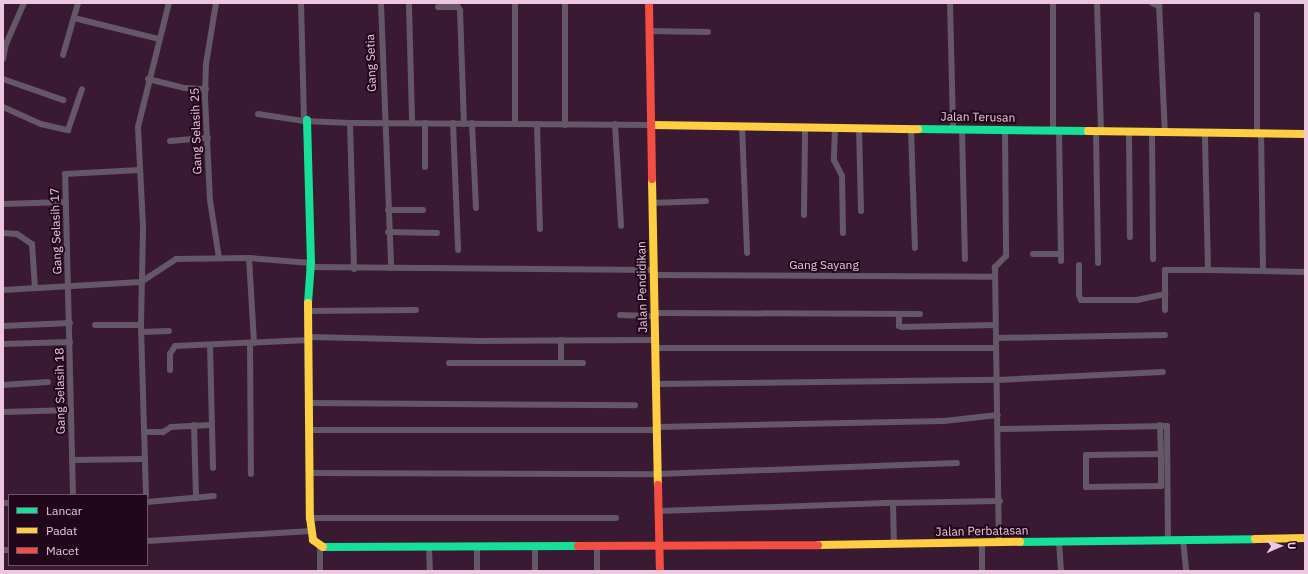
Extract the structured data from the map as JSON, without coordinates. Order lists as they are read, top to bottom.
{
  "streets": {
    "street": [
      "Gang Setia",
      "Jalan Terusan",
      "Gang Selasih 25",
      "Gang Selasih 17",
      "Gang Sayang",
      "Jalan Pendidikan",
      "Gang Selasih 18",
      "Jalan Perbatasan"
    ]
  },
  "crossings": [
    ["Gang Setia", "Gang Sayang"],
    ["Jalan Terusan", "Jalan Pendidikan"],
    ["Gang Selasih 25", "Gang Sayang"],
    ["Gang Selasih 17", "Gang Selasih 18"],
    ["Gang Sayang", "Jalan Pendidikan"],
    ["Jalan Pendidikan", "Jalan Perbatasan"]
  ],
  "legend": ["Lancar", "Padat", "Macet"],
  "north": "right"
}
